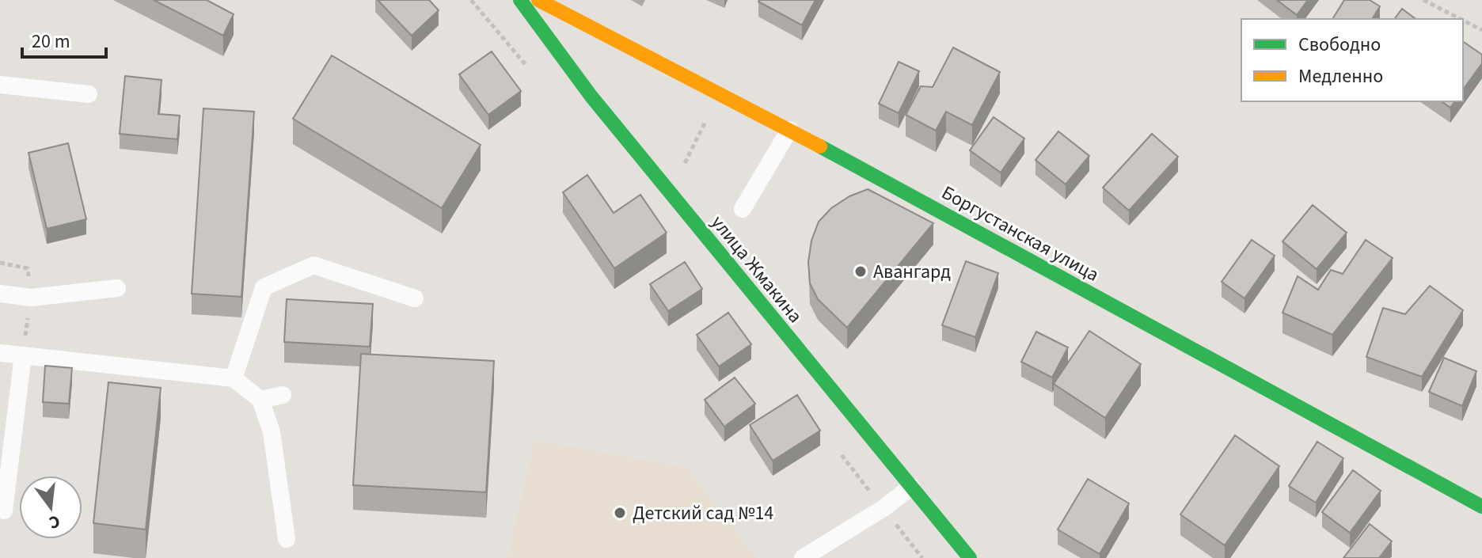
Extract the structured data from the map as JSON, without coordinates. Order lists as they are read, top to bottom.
{
  "streets": {
    "street": ["Боргустанская улица", "улица Жмакина"]
  },
  "places": ["Авангард", "Детский сад №14"],
  "legend": ["Свободно", "Медленно"],
  "scale_bar": "20 m",
  "north": "bottom"
}
